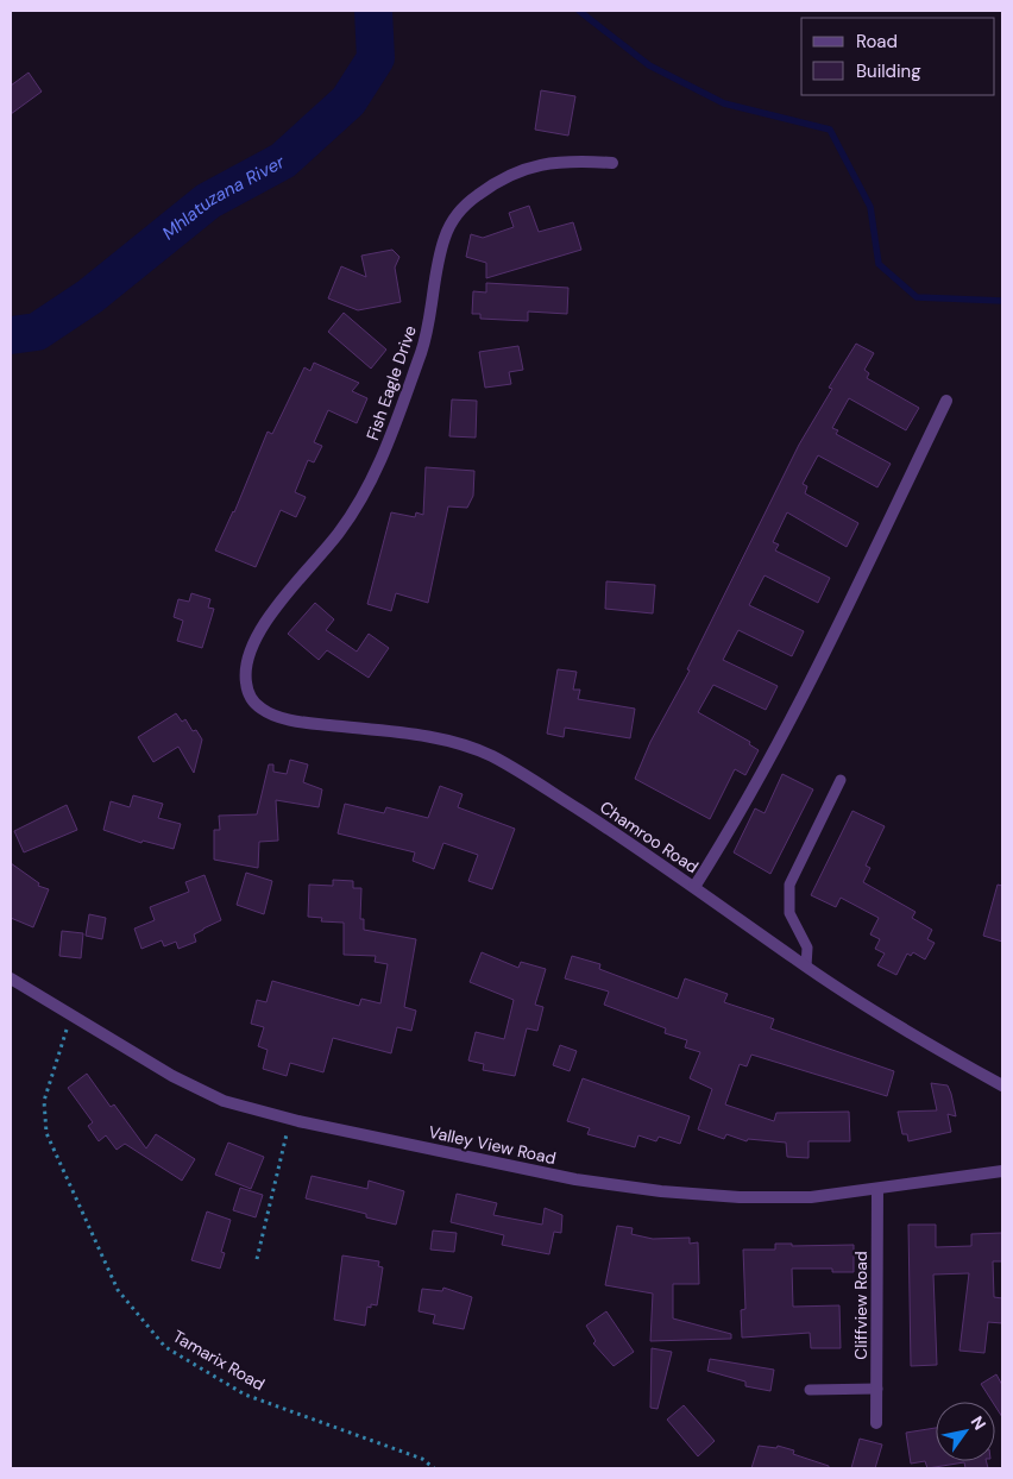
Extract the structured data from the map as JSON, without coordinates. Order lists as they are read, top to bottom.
{
  "streets": {
    "street": [
      "Fish Eagle Drive",
      "Chamroo Road",
      "Valley View Road",
      "Cliffview Road"
    ],
    "path": ["Tamarix Road"]
  },
  "crossings": [
    ["Fish Eagle Drive", "Chamroo Road"],
    ["Valley View Road", "Cliffview Road"],
    ["Valley View Road", "Tamarix Road"]
  ],
  "water": ["Mhlatuzana River"],
  "legend": ["Road", "Building"],
  "north": "top right"
}
